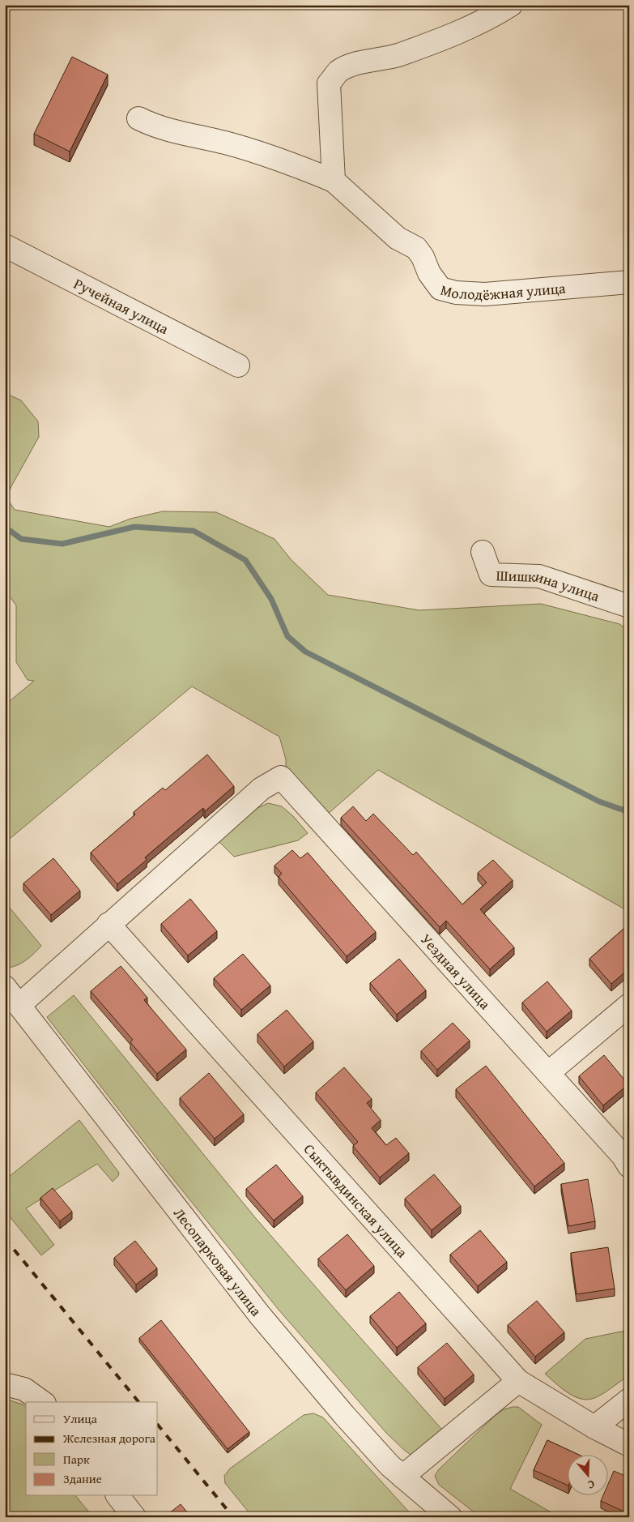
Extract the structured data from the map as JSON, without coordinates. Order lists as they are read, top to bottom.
{
  "streets": {
    "street": [
      "Молодёжная улица",
      "Ручейная улица",
      "Шишкина улица",
      "Уездная улица",
      "Сыктывдинская улица",
      "Лесопарковая улица"
    ]
  },
  "crossings": [
    ["Уездная улица", "Сыктывдинская улица"]
  ],
  "legend": [
    "Улица",
    "Железная дорога",
    "Парк",
    "Здание"
  ],
  "north": "bottom"
}
